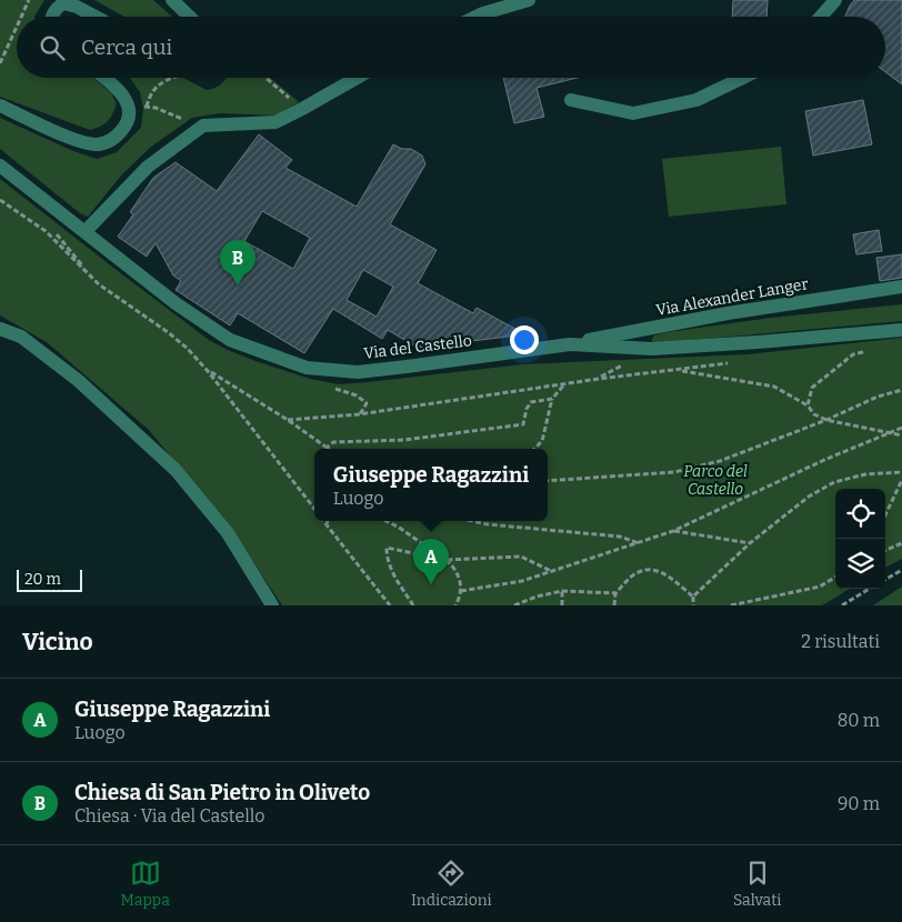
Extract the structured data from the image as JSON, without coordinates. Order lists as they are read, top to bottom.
{
  "streets": {
    "street": ["Via Alexander Langer", "Via del Castello"]
  },
  "crossings": [
    ["Via Alexander Langer", "Via del Castello"]
  ],
  "parks": ["Parco del Castello"],
  "scale_bar": "20 m",
  "page": {
    "search": "Cerca qui",
    "pins": ["B", "A"],
    "popup": ["Giuseppe Ragazzini", "Luogo"],
    "scale": "20 m",
    "heading": ["Vicino", "2 risultati"],
    "list": [
      {
        "mark": "A",
        "name": "Giuseppe Ragazzini",
        "note": "Luogo",
        "value": "80 m"
      },
      {
        "mark": "B",
        "name": "Chiesa di San Pietro in Oliveto",
        "note": "Chiesa · Via del Castello",
        "value": "90 m"
      }
    ],
    "nav": ["Mappa", "Indicazioni", "Salvati"]
  }
}
